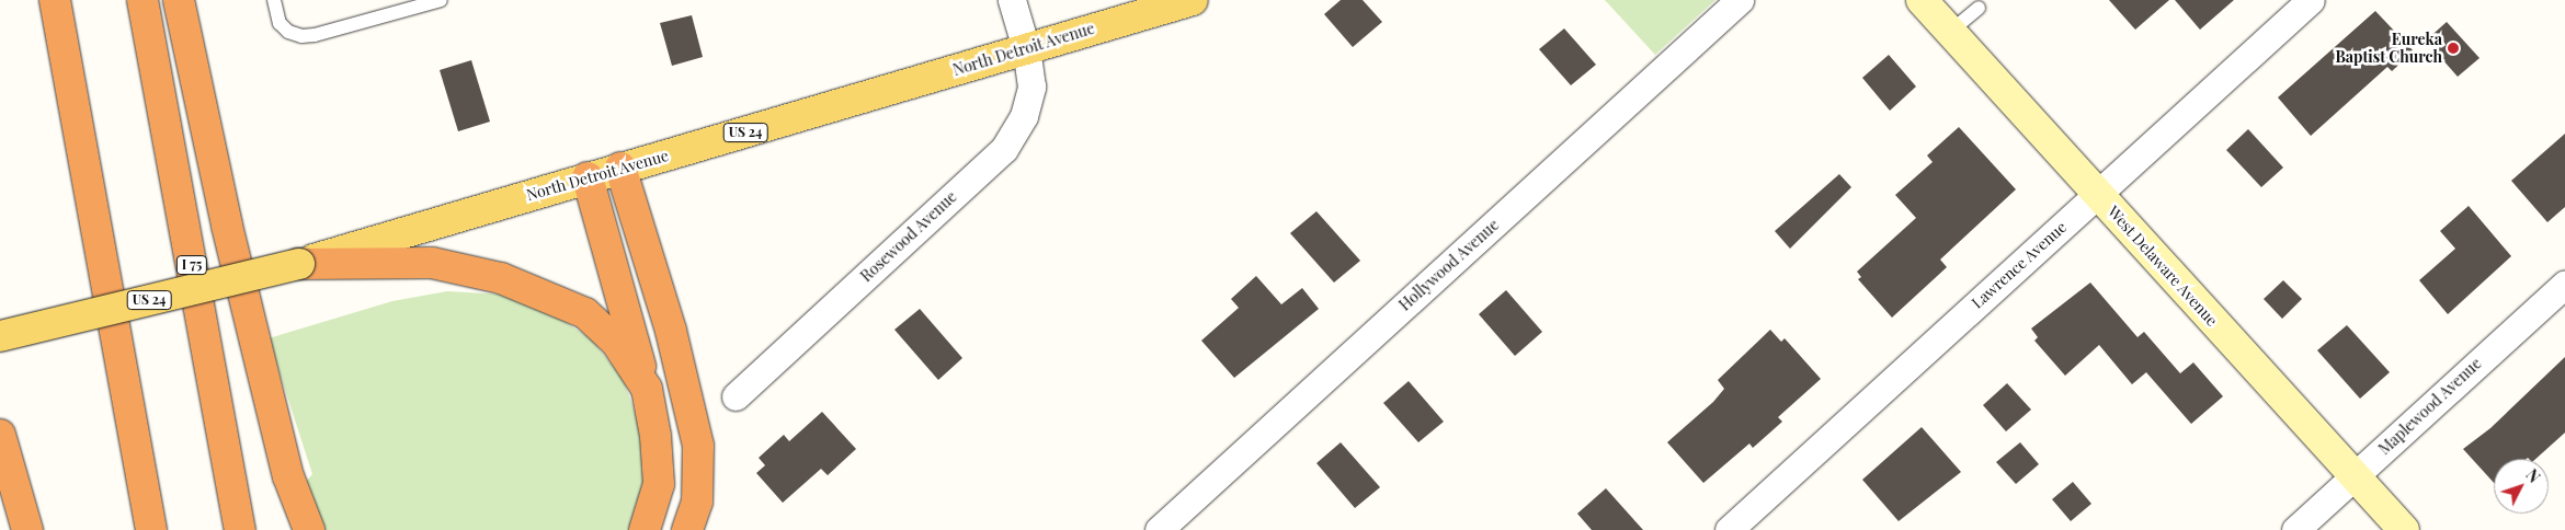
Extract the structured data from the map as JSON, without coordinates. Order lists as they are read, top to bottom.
{
  "streets": {
    "highway": ["I 75"],
    "main road": ["North Detroit Avenue", "US 24"],
    "street": [
      "Rosewood Avenue",
      "Hollywood Avenue",
      "Lawrence Avenue",
      "West Delaware Avenue",
      "Maplewood Avenue"
    ]
  },
  "crossings": [
    ["North Detroit Avenue", "Rosewood Avenue"],
    ["Lawrence Avenue", "West Delaware Avenue"],
    ["West Delaware Avenue", "Maplewood Avenue"]
  ],
  "places": ["Eureka Baptist Church"],
  "north": "top right"
}
